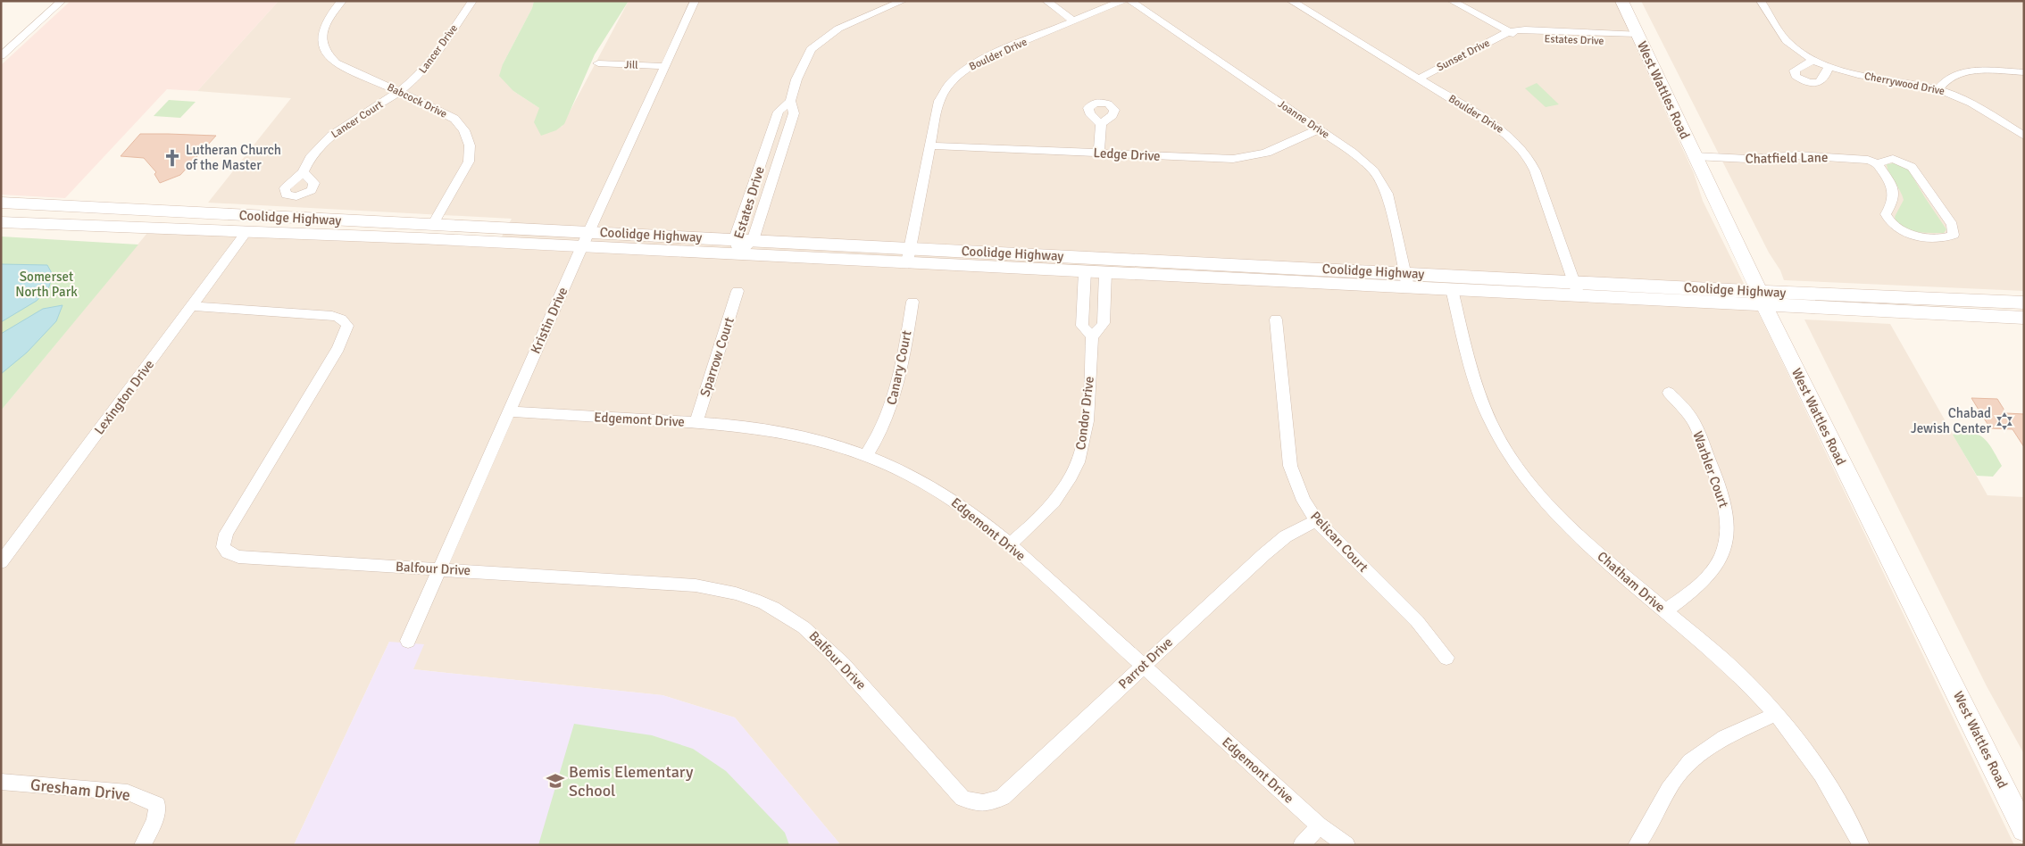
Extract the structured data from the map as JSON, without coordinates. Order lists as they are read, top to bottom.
{
  "streets": {
    "main road": ["West Wattles Road", "Coolidge Highway"],
    "street": [
      "Estates Drive",
      "Lancer Drive",
      "Boulder Drive",
      "Sunset Drive",
      "Jill",
      "Cherrywood Drive",
      "Babcock Drive",
      "Lancer Court",
      "Joanne Drive",
      "Ledge Drive",
      "Chatfield Lane",
      "Kristin Drive",
      "Sparrow Court",
      "Canary Court",
      "Lexington Drive",
      "Condor Drive",
      "Edgemont Drive",
      "Warbler Court",
      "Pelican Court",
      "Balfour Drive",
      "Chatham Drive",
      "Parrot Drive",
      "Gresham Drive"
    ]
  },
  "crossings": [
    ["Estates Drive", "Sunset Drive"],
    ["Estates Drive", "West Wattles Road"],
    ["Estates Drive", "Coolidge Highway"],
    ["Lancer Drive", "Babcock Drive"],
    ["Lancer Drive", "Lancer Court"],
    ["Boulder Drive", "Sunset Drive"],
    ["Boulder Drive", "Ledge Drive"],
    ["Boulder Drive", "Coolidge Highway"],
    ["Jill", "Kristin Drive"],
    ["West Wattles Road", "Chatfield Lane"],
    ["West Wattles Road", "Coolidge Highway"],
    ["Babcock Drive", "Lancer Court"],
    ["Babcock Drive", "Coolidge Highway"],
    ["Joanne Drive", "Ledge Drive"],
    ["Joanne Drive", "Coolidge Highway"],
    ["Coolidge Highway", "Kristin Drive"],
    ["Coolidge Highway", "Lexington Drive"],
    ["Coolidge Highway", "Chatham Drive"],
    ["Kristin Drive", "Edgemont Drive"],
    ["Kristin Drive", "Balfour Drive"],
    ["Sparrow Court", "Edgemont Drive"],
    ["Canary Court", "Edgemont Drive"],
    ["Lexington Drive", "Balfour Drive"],
    ["Condor Drive", "Edgemont Drive"],
    ["Edgemont Drive", "Parrot Drive"],
    ["Warbler Court", "Chatham Drive"],
    ["Pelican Court", "Parrot Drive"],
    ["Balfour Drive", "Parrot Drive"]
  ],
  "parks": ["Somerset North Park"],
  "places": {
    "church": ["Lutheran Church of the Master"],
    "synagogue": ["Chabad Jewish Center"],
    "school or university": ["Bemis Elementary School"]
  }
}
